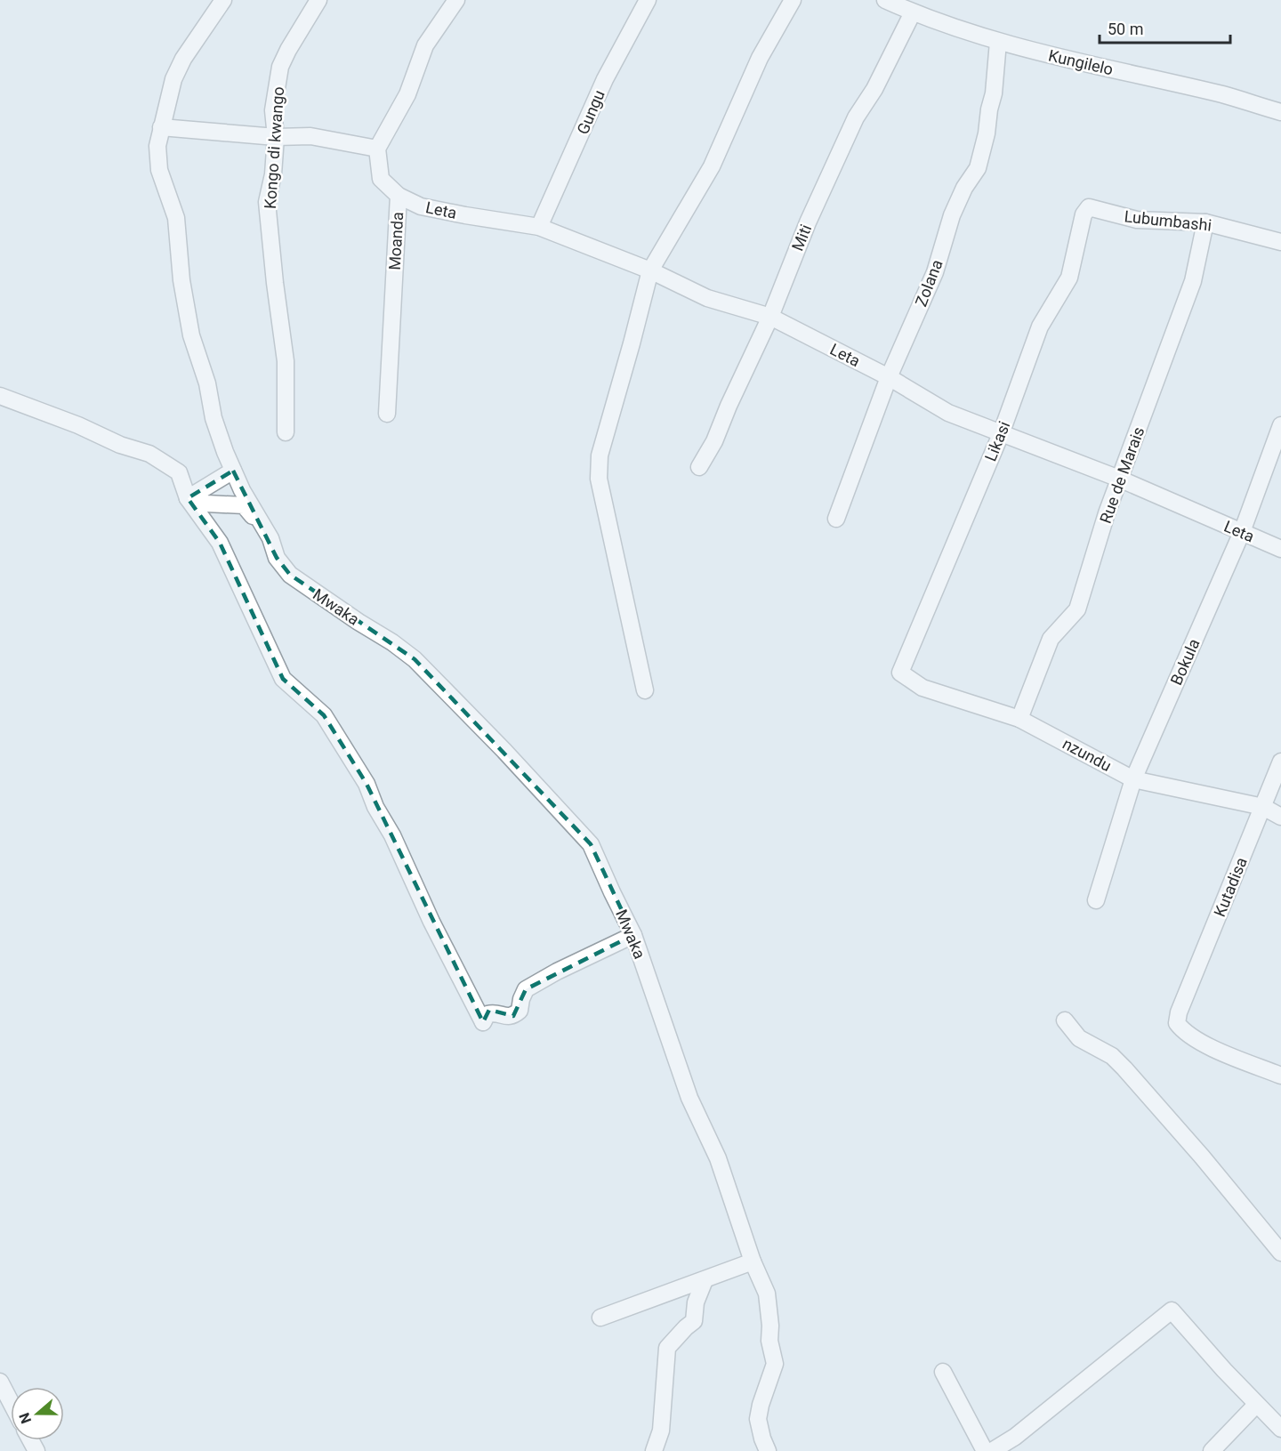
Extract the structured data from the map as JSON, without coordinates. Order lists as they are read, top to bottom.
{
  "streets": {
    "street": [
      "Kungilelo",
      "Gungu",
      "Kongo di kwango",
      "Leta",
      "Lubumbashi",
      "Miti",
      "Moanda",
      "Zolana",
      "Likasi",
      "Rue de Marais",
      "Mwaka",
      "Bokula",
      "nzundu",
      "Kutadisa"
    ]
  },
  "crossings": [
    ["Kungilelo", "Miti"],
    ["Kungilelo", "Zolana"],
    ["Gungu", "Leta"],
    ["Leta", "Miti"],
    ["Leta", "Moanda"],
    ["Leta", "Zolana"],
    ["Leta", "Likasi"],
    ["Leta", "Rue de Marais"],
    ["Leta", "Bokula"],
    ["Lubumbashi", "Likasi"],
    ["Lubumbashi", "Rue de Marais"],
    ["Likasi", "nzundu"],
    ["Rue de Marais", "nzundu"],
    ["Bokula", "nzundu"],
    ["nzundu", "Kutadisa"]
  ],
  "scale_bar": "50 m",
  "north": "left"
}
